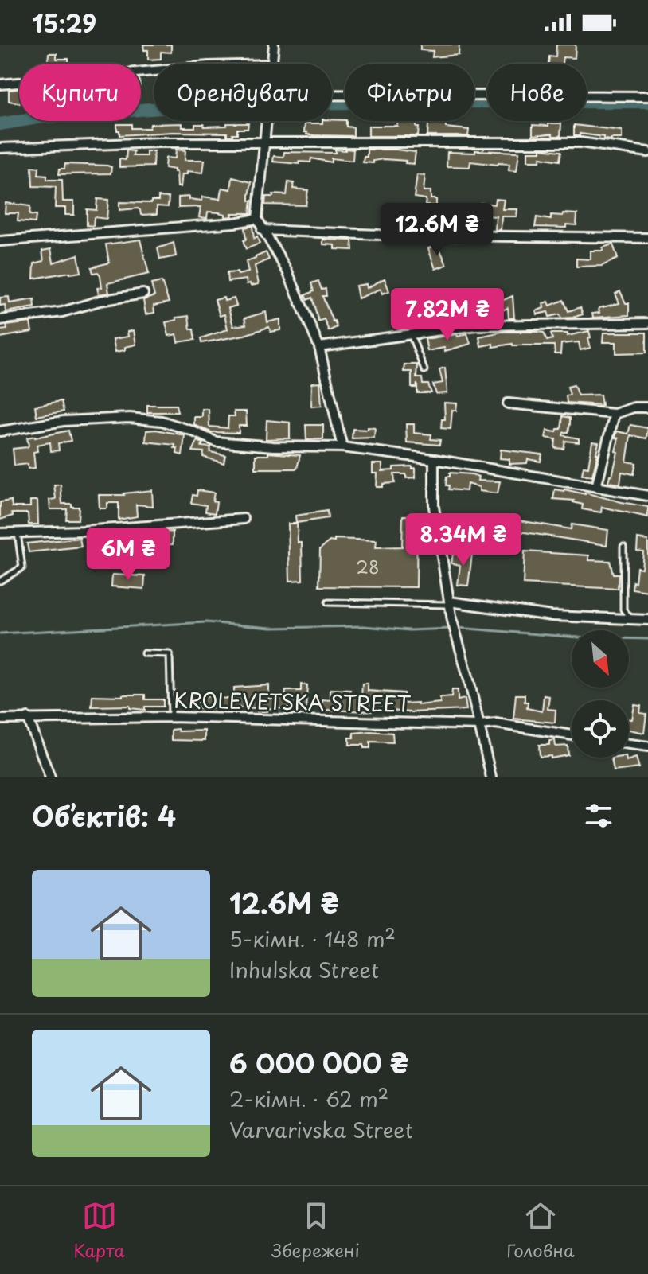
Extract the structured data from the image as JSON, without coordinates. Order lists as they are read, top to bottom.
{
  "streets": {
    "street": ["KROLEVETSKA STREET"]
  },
  "house_numbers": ["28"],
  "north": "bottom right",
  "page": {
    "status": "15:29",
    "chip": [
      "Купити",
      "Орендувати",
      "Фільтри",
      "Нове"
    ],
    "price": [
      "12.6M ₴",
      "7.82M ₴",
      "8.34M ₴",
      "6M ₴"
    ],
    "heading": "Об’єктів: 4",
    "list": [
      {
        "name": "12.6M ₴",
        "note": "5-кімн. · 148 m² · Inhulska Street"
      },
      {
        "name": "6 000 000 ₴",
        "note": "2-кімн. · 62 m² · Varvarivska Street"
      }
    ],
    "tabs": ["Карта", "Збережені", "Головна"]
  }
}
